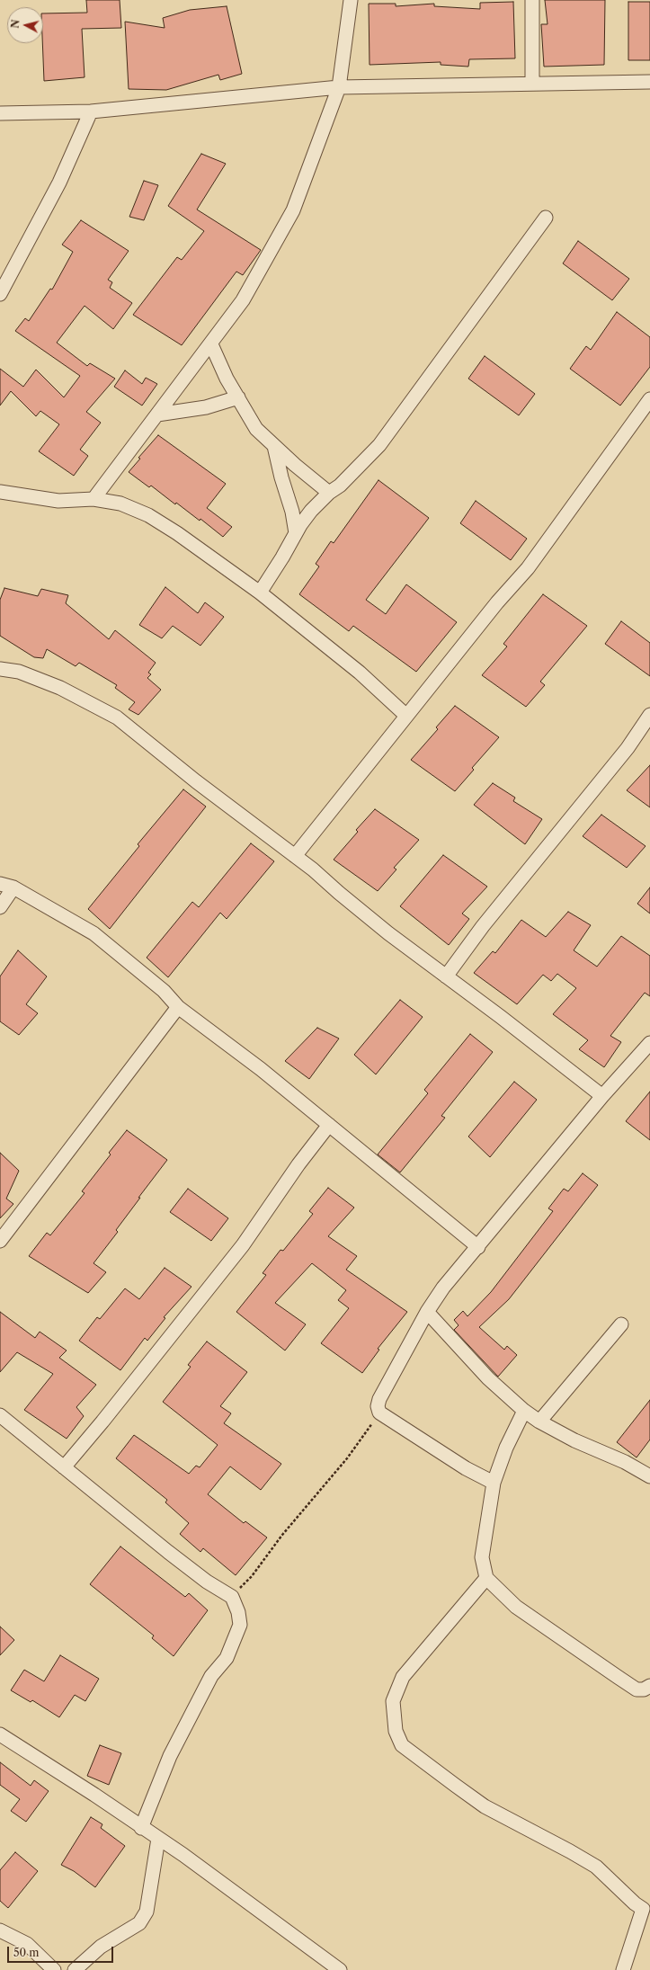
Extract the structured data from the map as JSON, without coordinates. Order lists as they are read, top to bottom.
{
  "scale_bar": "50 m",
  "north": "left"
}
